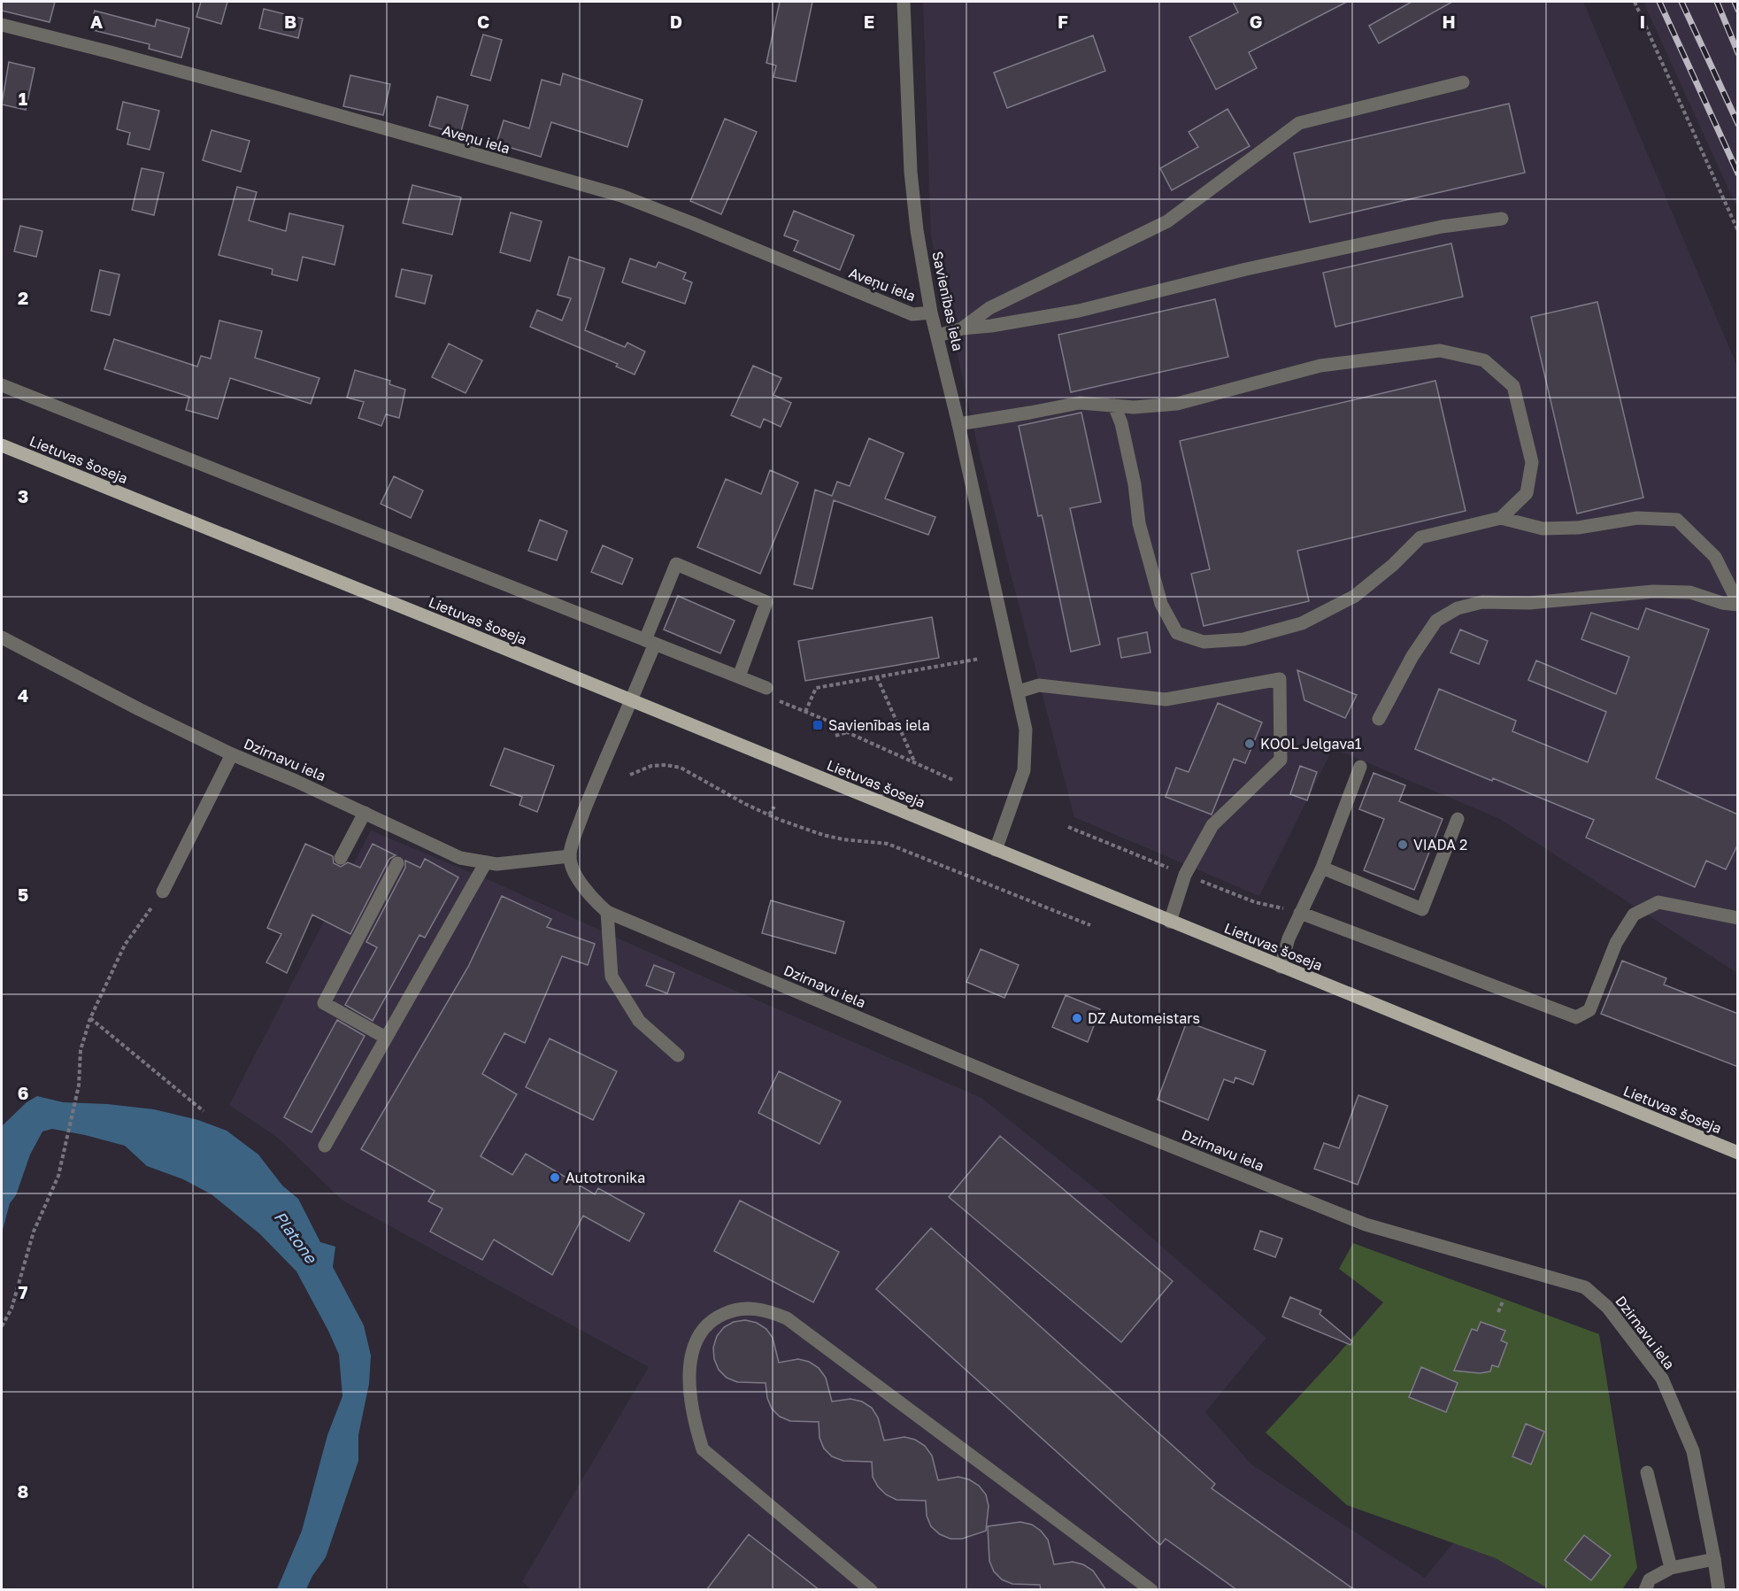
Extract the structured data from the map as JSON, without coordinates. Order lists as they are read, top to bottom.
{
  "streets": {
    "main road": ["Lietuvas šoseja"],
    "street": ["Aveņu iela", "Savienības iela", "Dzirnavu iela"]
  },
  "crossings": [
    ["Aveņu iela", "Savienības iela"],
    ["Savienības iela", "Lietuvas šoseja"]
  ],
  "water": ["Platone"],
  "places": {
    "transit": ["Savienības iela"],
    "other": [
      "KOOL Jelgava1",
      "VIADA 2",
      "DZ Automeistars",
      "Autotronika"
    ]
  },
  "grid": {
    "columns": [
      "A",
      "B",
      "C",
      "D",
      "E",
      "F",
      "G",
      "H",
      "I"
    ],
    "rows": [
      "1",
      "2",
      "3",
      "4",
      "5",
      "6",
      "7",
      "8"
    ]
  }
}
